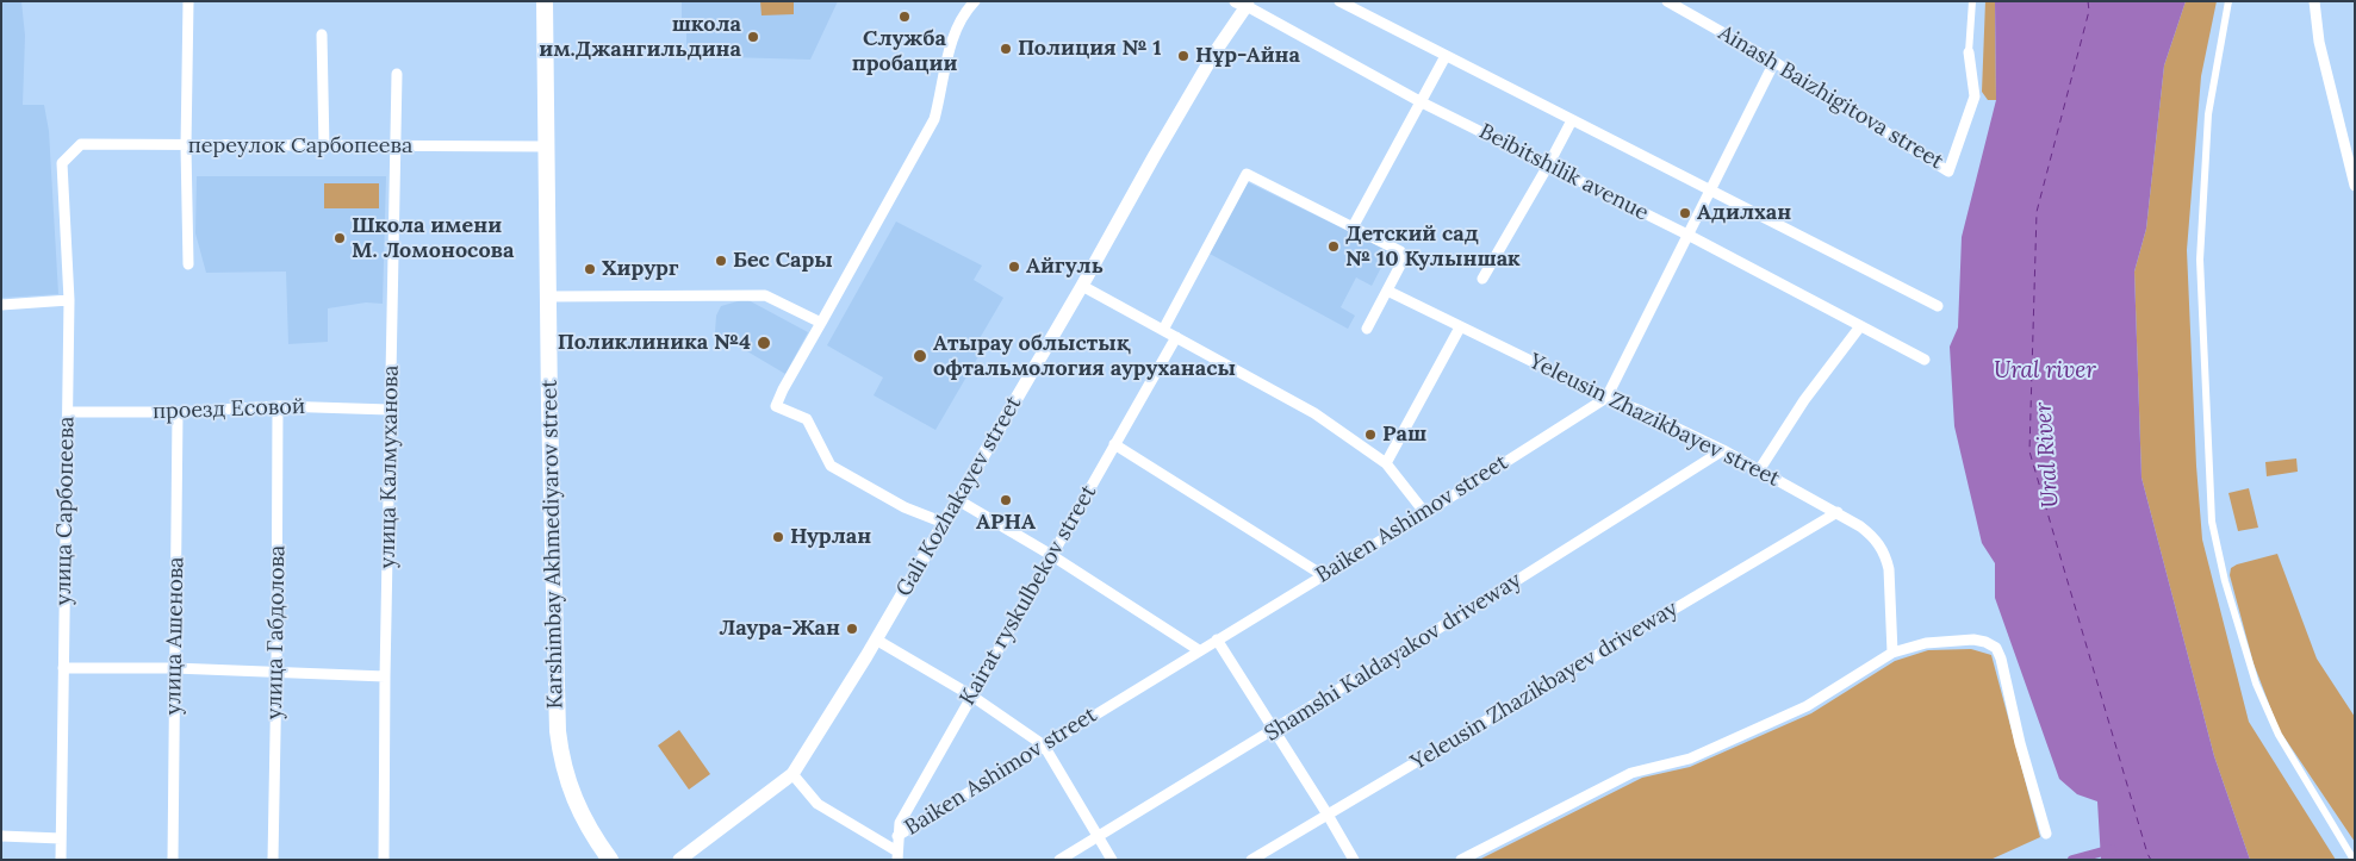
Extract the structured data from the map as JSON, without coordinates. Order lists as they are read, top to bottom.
{
  "streets": {
    "main road": ["Karshimbay Akhmediyarov street"],
    "street": [
      "Ainash Baizhigitova street",
      "переулок Сарбопеева",
      "Beibitshilik avenue",
      "проезд Есовой",
      "Yeleusin Zhazikbayev street",
      "улица Калмуханова",
      "Gali Kozhakayev street",
      "улица Сарбопеева",
      "Baiken Ashimov street",
      "Kairat ryskulbekov street",
      "улица Габдолова",
      "улица Ашенова",
      "Shamshi Kaldayakov driveway",
      "Yeleusin Zhazikbayev driveway"
    ]
  },
  "crossings": [
    ["переулок Сарбопеева", "улица Калмуханова"],
    ["переулок Сарбопеева", "улица Сарбопеева"],
    ["переулок Сарбопеева", "Karshimbay Akhmediyarov street"],
    ["Beibitshilik avenue", "Gali Kozhakayev street"],
    ["проезд Есовой", "улица Калмуханова"],
    ["проезд Есовой", "улица Сарбопеева"],
    ["проезд Есовой", "улица Габдолова"],
    ["проезд Есовой", "улица Ашенова"],
    ["Yeleusin Zhazikbayev street", "Baiken Ashimov street"],
    ["Yeleusin Zhazikbayev street", "Shamshi Kaldayakov driveway"],
    ["Yeleusin Zhazikbayev street", "Yeleusin Zhazikbayev driveway"],
    ["Baiken Ashimov street", "Kairat ryskulbekov street"]
  ],
  "water": ["Ural river", "Ural River"],
  "places": [
    "Служба пробации",
    "школа им.Джангильдина",
    "Полиция № 1",
    "Нұр-Айна",
    "Адилхан",
    "Школа имени М. Ломоносова",
    "Детский сад № 10 Кулыншак",
    "Бес Сары",
    "Айгуль",
    "Хирург",
    "Поликлиника №4",
    "Атырау облыстық офтальмология ауруханасы",
    "Раш",
    "АРНА",
    "Нурлан",
    "Лаура-Жан"
  ]
}
